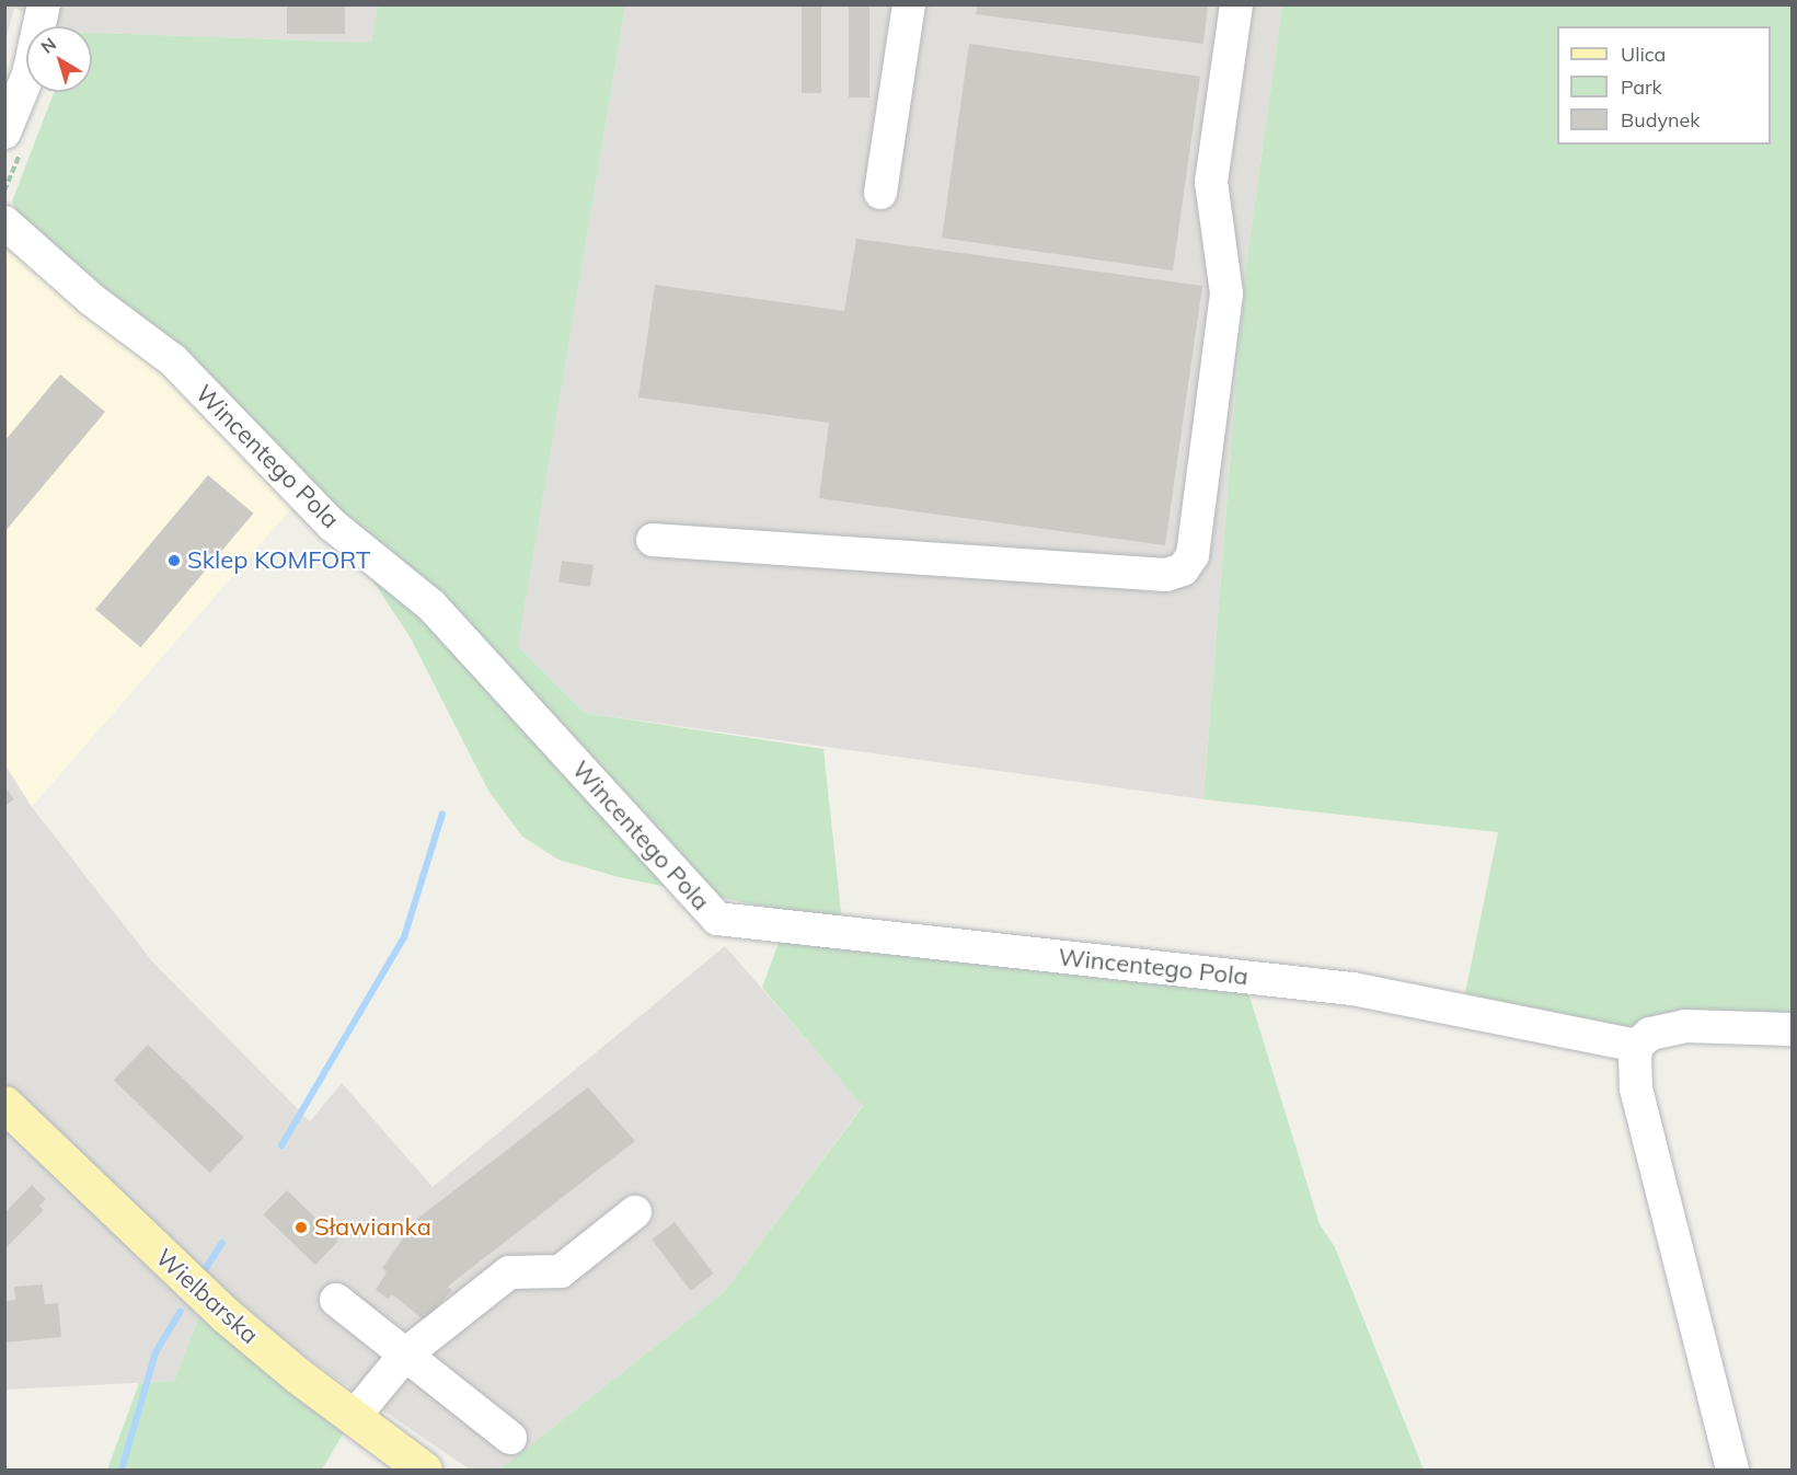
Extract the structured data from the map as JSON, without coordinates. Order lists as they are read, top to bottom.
{
  "streets": {
    "main road": ["Wielbarska"],
    "street": ["Wincentego Pola"]
  },
  "places": ["Sklep KOMFORT", "Sławianka"],
  "legend": ["Ulica", "Park", "Budynek"],
  "north": "top left"
}
